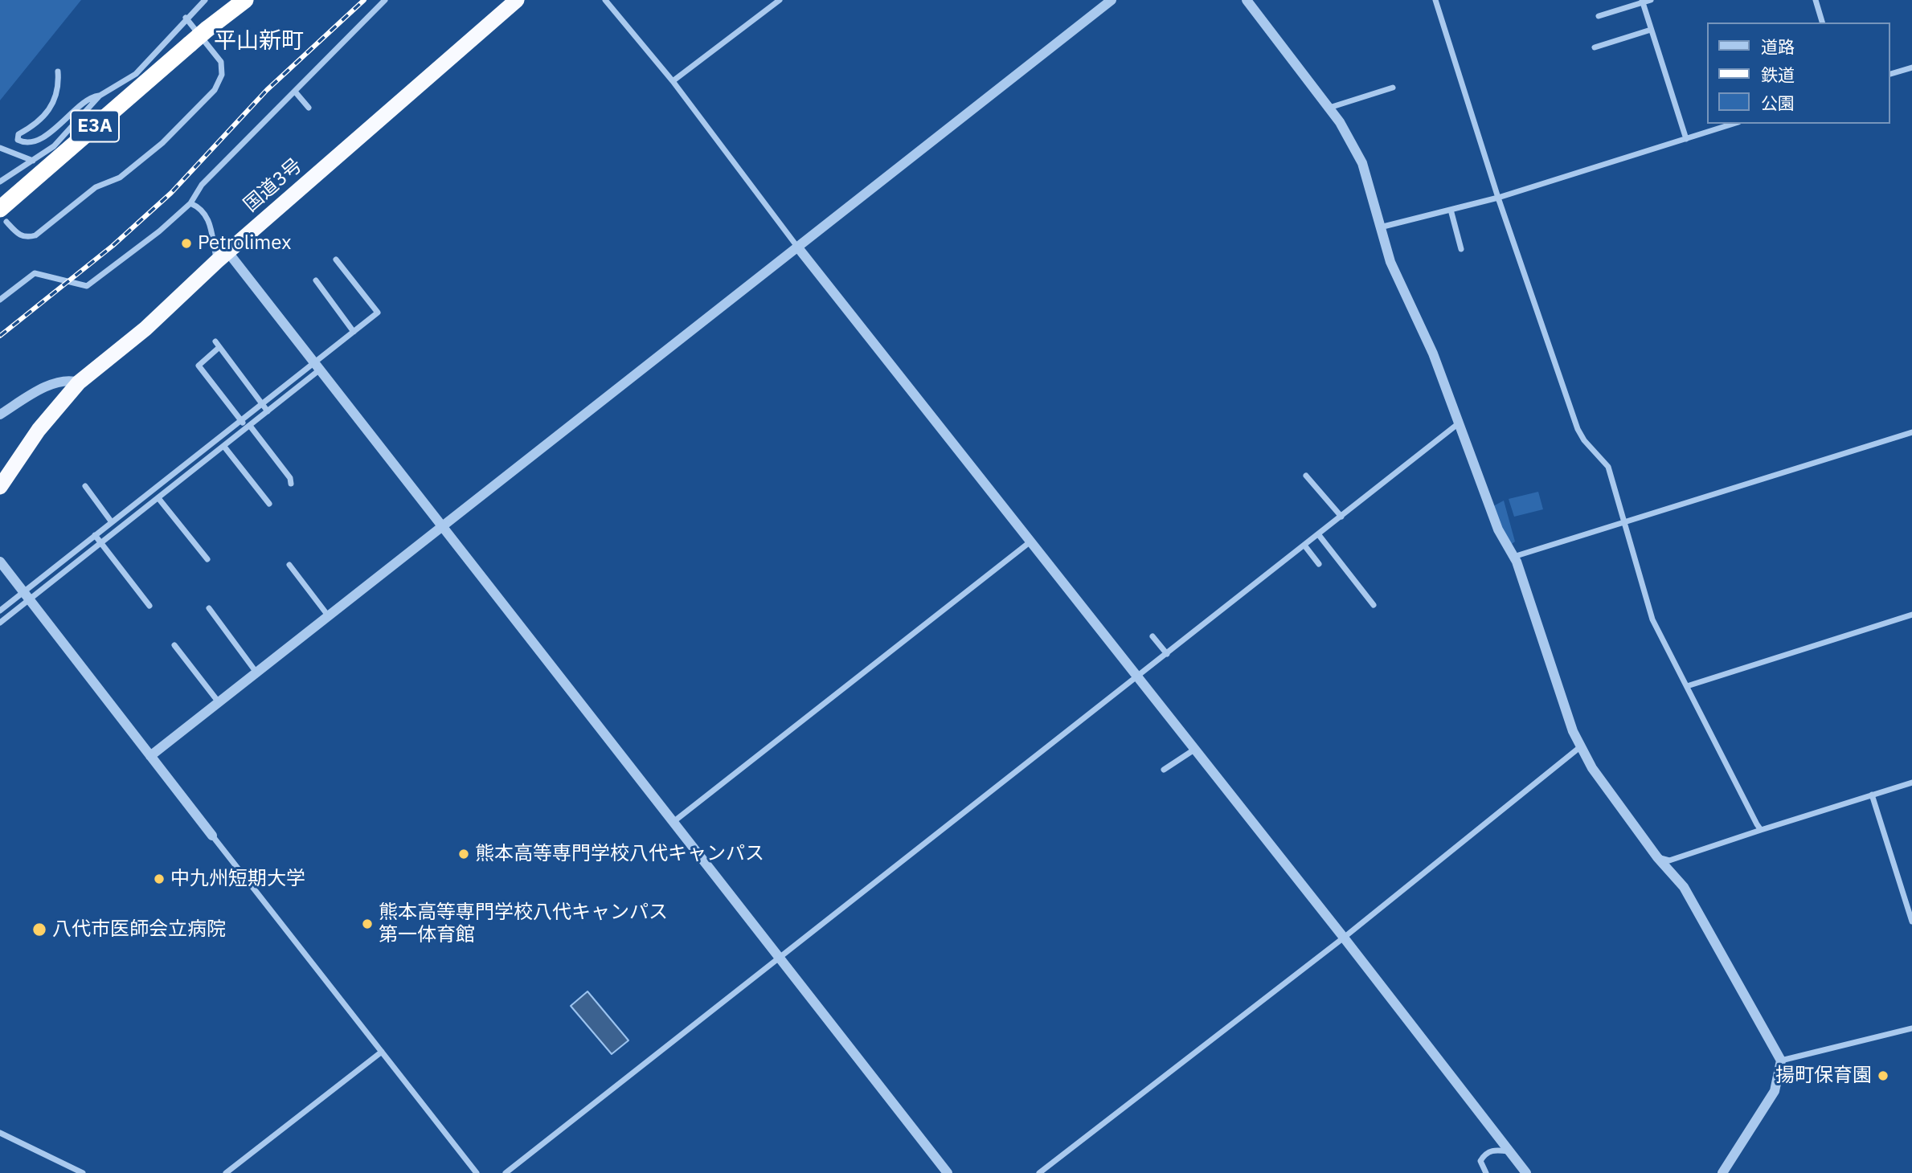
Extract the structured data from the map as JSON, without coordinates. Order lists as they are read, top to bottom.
{
  "streets": {
    "highway": ["E3A", "国道3号"]
  },
  "districts": ["平山新町"],
  "places": [
    "Petrolimex",
    "熊本高等専門学校八代キャンパス",
    "中九州短期大学",
    "熊本高等専門学校八代キャンパス 第一体育館",
    "八代市医師会立病院",
    "揚町保育園"
  ],
  "legend": ["道路", "鉄道", "公園"]
}
